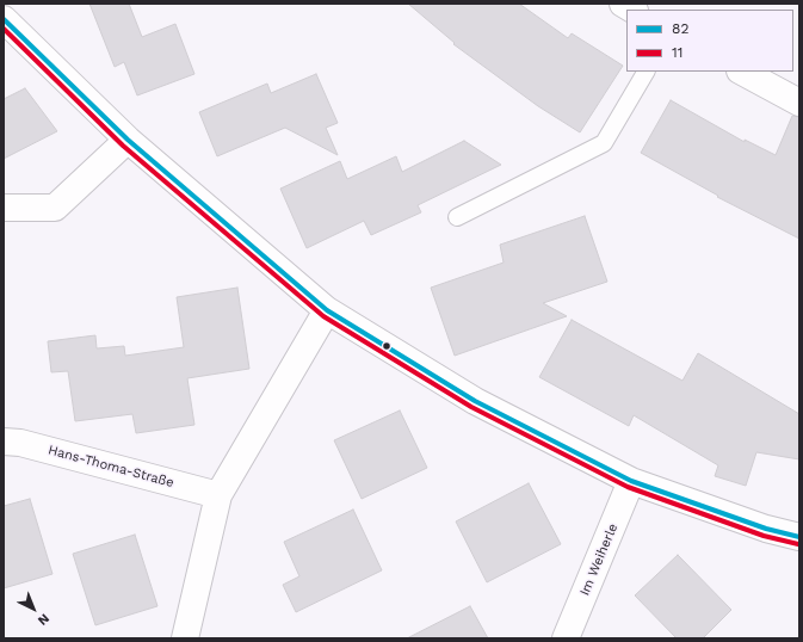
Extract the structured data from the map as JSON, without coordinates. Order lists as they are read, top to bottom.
{
  "streets": {
    "street": ["Hans-Thoma-Straße", "Im Weiherle"]
  },
  "lines": ["transit line 82", "transit line 11"],
  "legend": ["82", "11"],
  "north": "bottom right"
}
